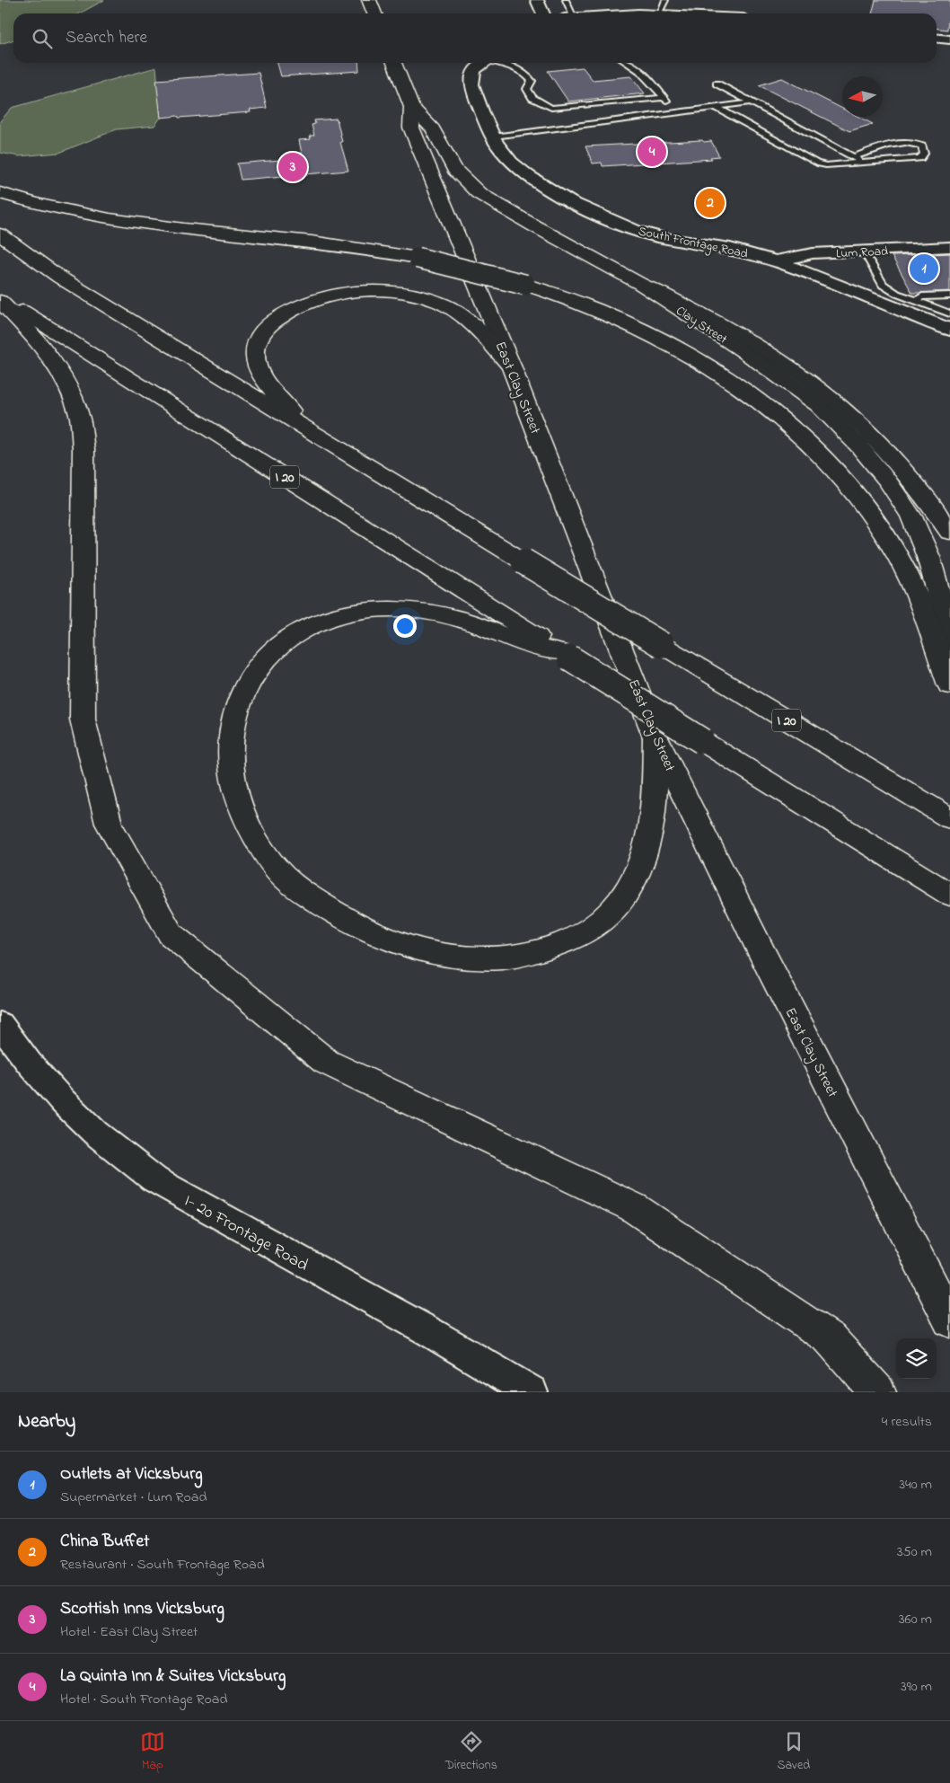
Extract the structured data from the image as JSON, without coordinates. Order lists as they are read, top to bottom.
{
  "streets": {
    "main road": ["Clay Street", "East Clay Street", "I 20"],
    "street": ["South Frontage Road", "Lum Road", "I- 20 Frontage Road"]
  },
  "crossings": [
    ["South Frontage Road", "Lum Road"],
    ["Clay Street", "East Clay Street"]
  ],
  "north": "left",
  "page": {
    "search": "Search here",
    "pins": [
      "4",
      "3",
      "2",
      "1"
    ],
    "heading": ["Nearby", "4 results"],
    "list": [
      {
        "mark": "1",
        "name": "Outlets at Vicksburg",
        "note": "Supermarket · Lum Road",
        "value": "340 m"
      },
      {
        "mark": "2",
        "name": "China Buffet",
        "note": "Restaurant · South Frontage Road",
        "value": "350 m"
      },
      {
        "mark": "3",
        "name": "Scottish Inns Vicksburg",
        "note": "Hotel · East Clay Street",
        "value": "360 m"
      },
      {
        "mark": "4",
        "name": "La Quinta Inn & Suites Vicksburg",
        "note": "Hotel · South Frontage Road",
        "value": "390 m"
      }
    ],
    "nav": ["Map", "Directions", "Saved"]
  }
}
